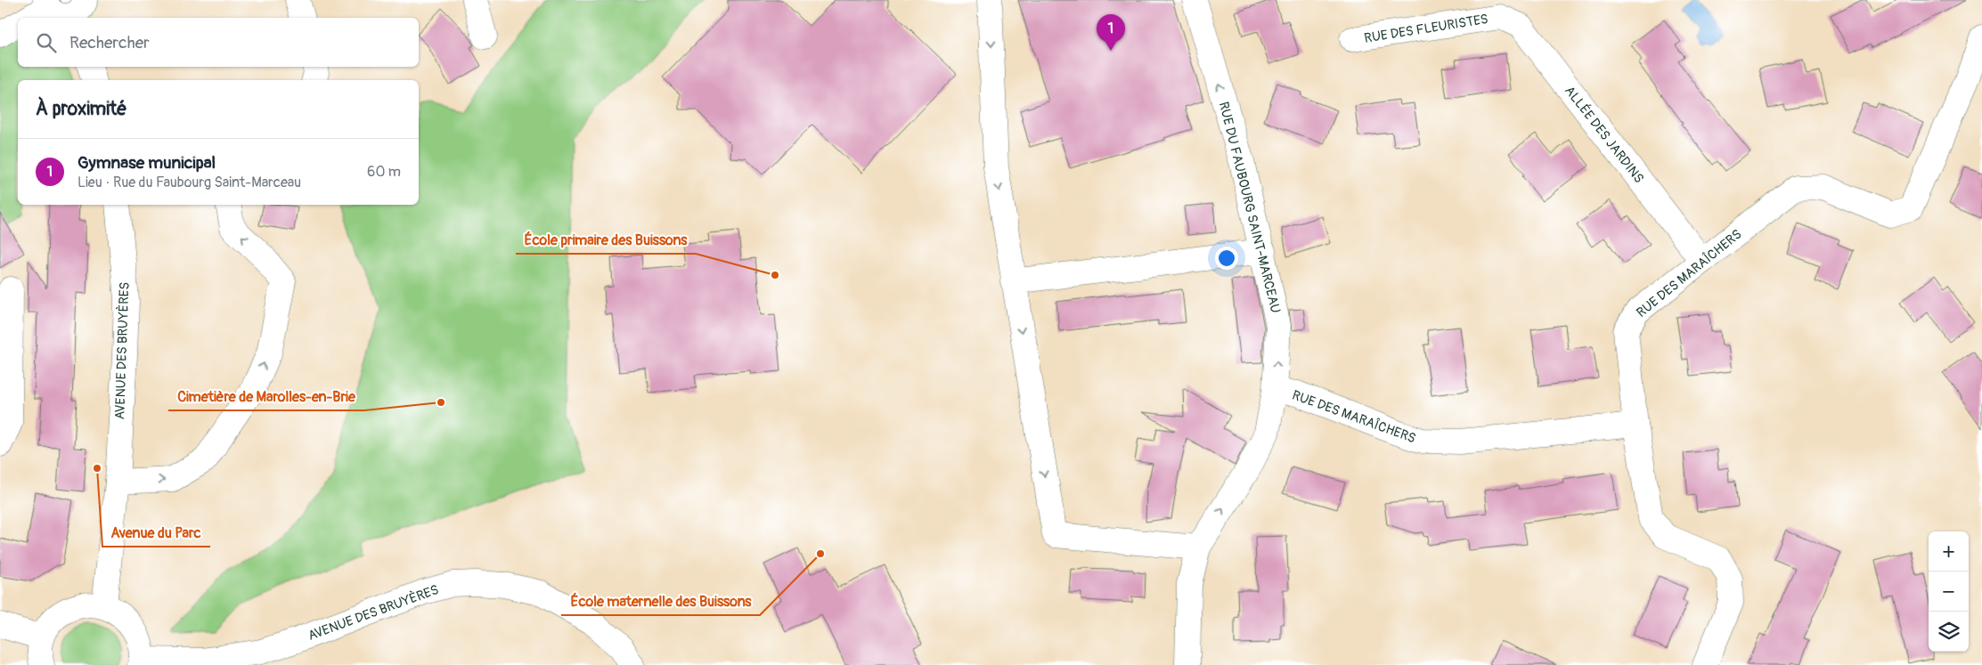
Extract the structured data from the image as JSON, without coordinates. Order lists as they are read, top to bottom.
{
  "streets": {
    "street": [
      "RUE DES FLEURISTES",
      "ALLÉE DES JARDINS",
      "RUE DU FAUBOURG SAINT-MARCEAU",
      "RUE DES MARAÎCHERS",
      "AVENUE DES BRUYÈRES"
    ]
  },
  "crossings": [
    ["RUE DES FLEURISTES", "ALLÉE DES JARDINS"],
    ["ALLÉE DES JARDINS", "RUE DES MARAÎCHERS"],
    ["RUE DU FAUBOURG SAINT-MARCEAU", "RUE DES MARAÎCHERS"]
  ],
  "one_way": ["RUE DU FAUBOURG SAINT-MARCEAU"],
  "places": [
    "École primaire des Buissons",
    "Cimetière de Marolles-en-Brie",
    "Avenue du Parc",
    "École maternelle des Buissons"
  ],
  "page": {
    "pins": "1",
    "search": "Rechercher",
    "heading": "À proximité",
    "list": [
      {
        "mark": "1",
        "name": "Gymnase municipal",
        "note": "Lieu · Rue du Faubourg Saint-Marceau",
        "value": "60 m"
      }
    ],
    "map_buttons": ["+", "−"]
  }
}
